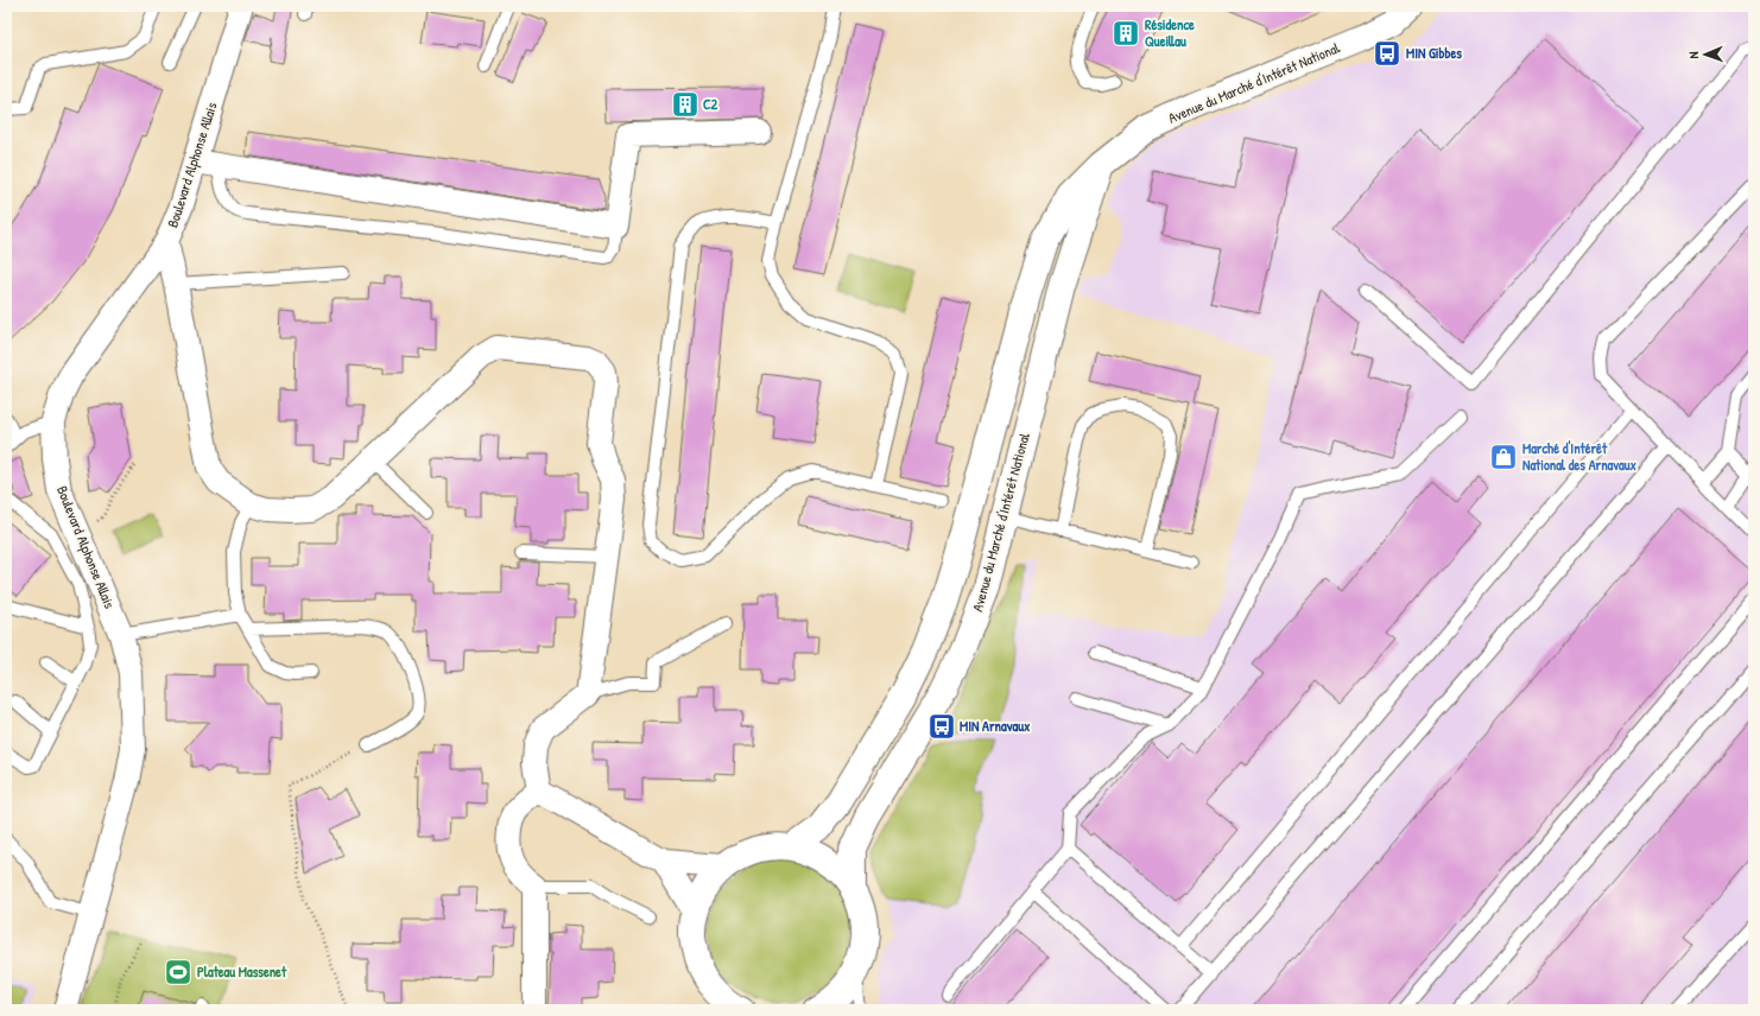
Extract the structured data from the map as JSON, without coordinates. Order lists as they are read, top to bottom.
{
  "streets": {
    "main road": ["Avenue du Marché d'Intérêt National"],
    "street": ["Boulevard Alphonse Allais"]
  },
  "places": {
    "building": ["Résidence Queillau", "C2"],
    "bus stop": ["MIN Gibbes", "MIN Arnavaux"],
    "shop": ["Marché d'Intérêt National des Arnavaux"],
    "sports": ["Plateau Massenet"]
  },
  "north": "left"
}
